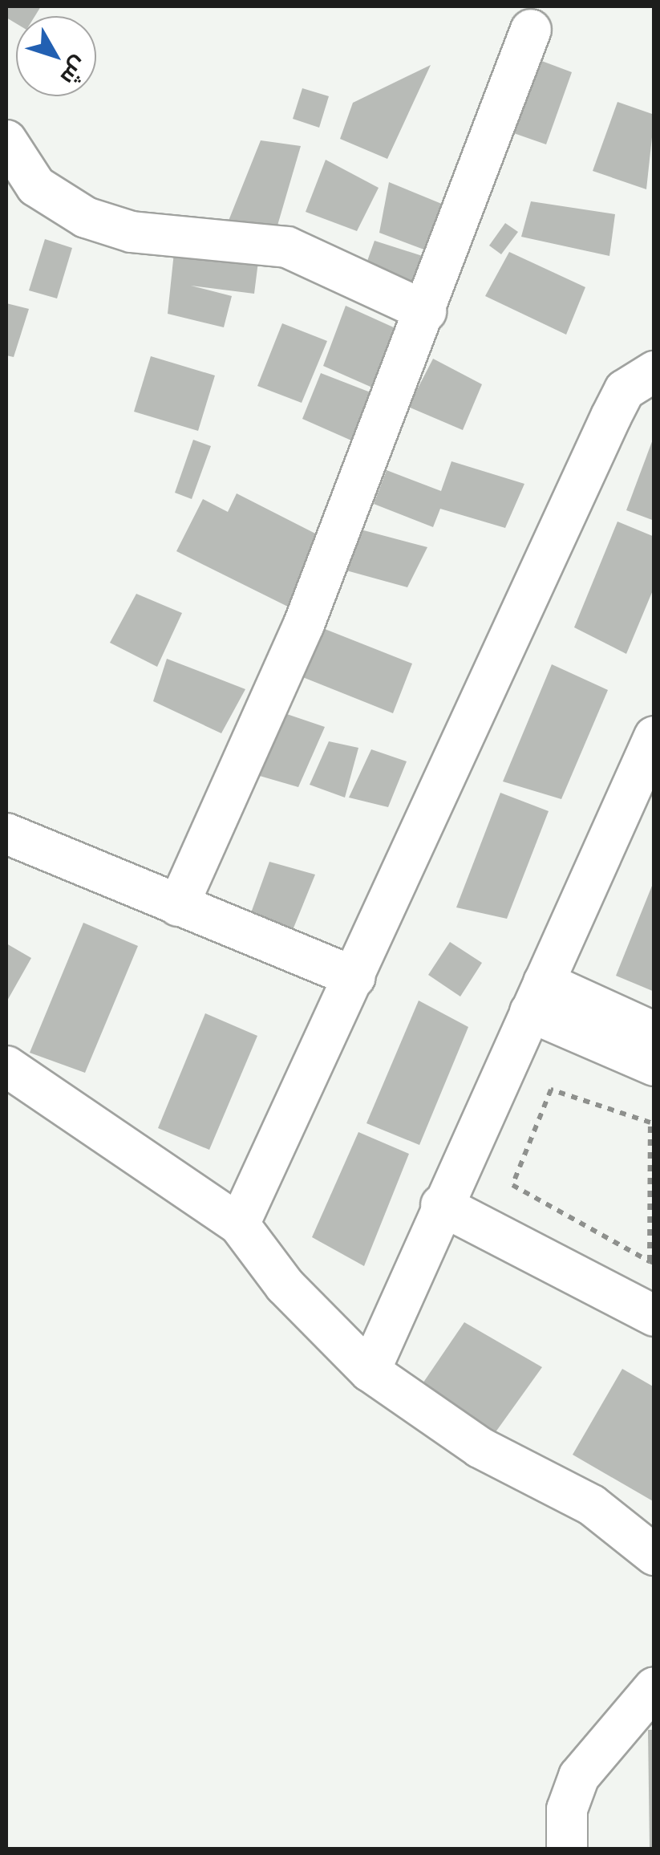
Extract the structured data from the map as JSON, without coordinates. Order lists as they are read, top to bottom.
{
  "north": "bottom right"
}
